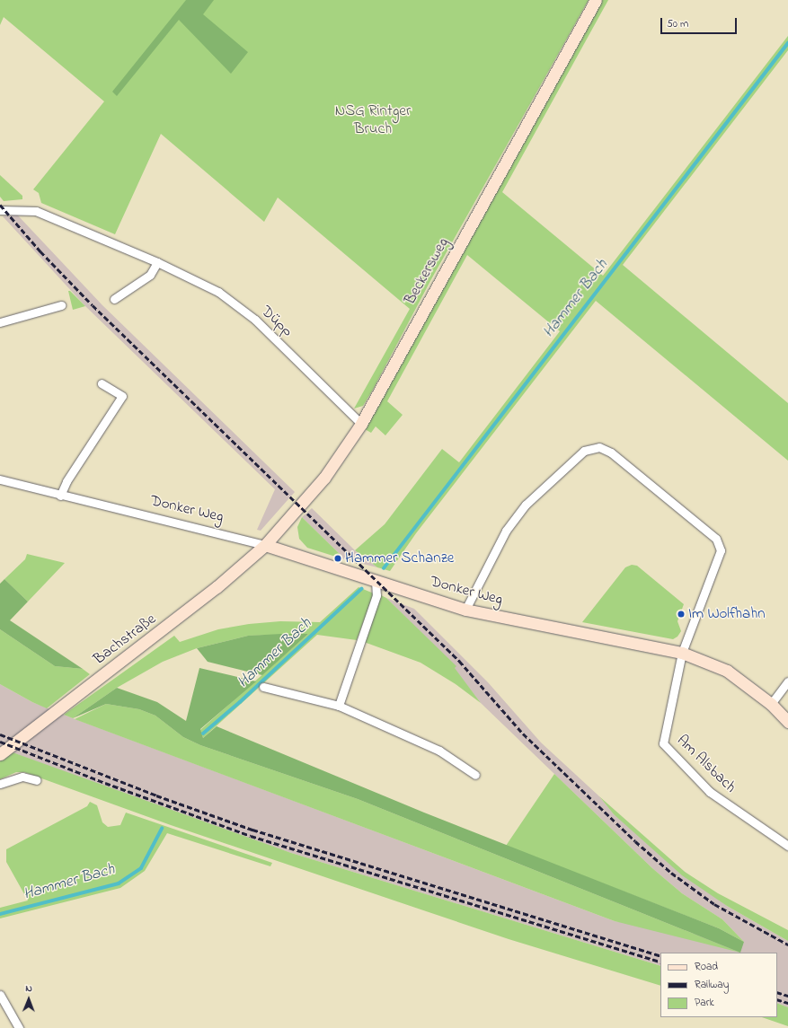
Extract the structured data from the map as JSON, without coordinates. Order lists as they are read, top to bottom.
{
  "streets": {
    "street": [
      "Beckersweg",
      "Düpp",
      "Donker Weg",
      "Bachstraße",
      "Am Alsbach"
    ]
  },
  "crossings": [
    ["Beckersweg", "Düpp"],
    ["Beckersweg", "Donker Weg"],
    ["Beckersweg", "Bachstraße"],
    ["Donker Weg", "Bachstraße"],
    ["Donker Weg", "Am Alsbach"]
  ],
  "water": ["Hammer Bach"],
  "parks": ["NSG Rintger Bruch"],
  "places": ["Hammer Schanze", "Im Wolfhahn"],
  "legend": ["Road", "Railway", "Park"],
  "scale_bar": "50 m",
  "north": "top"
}
